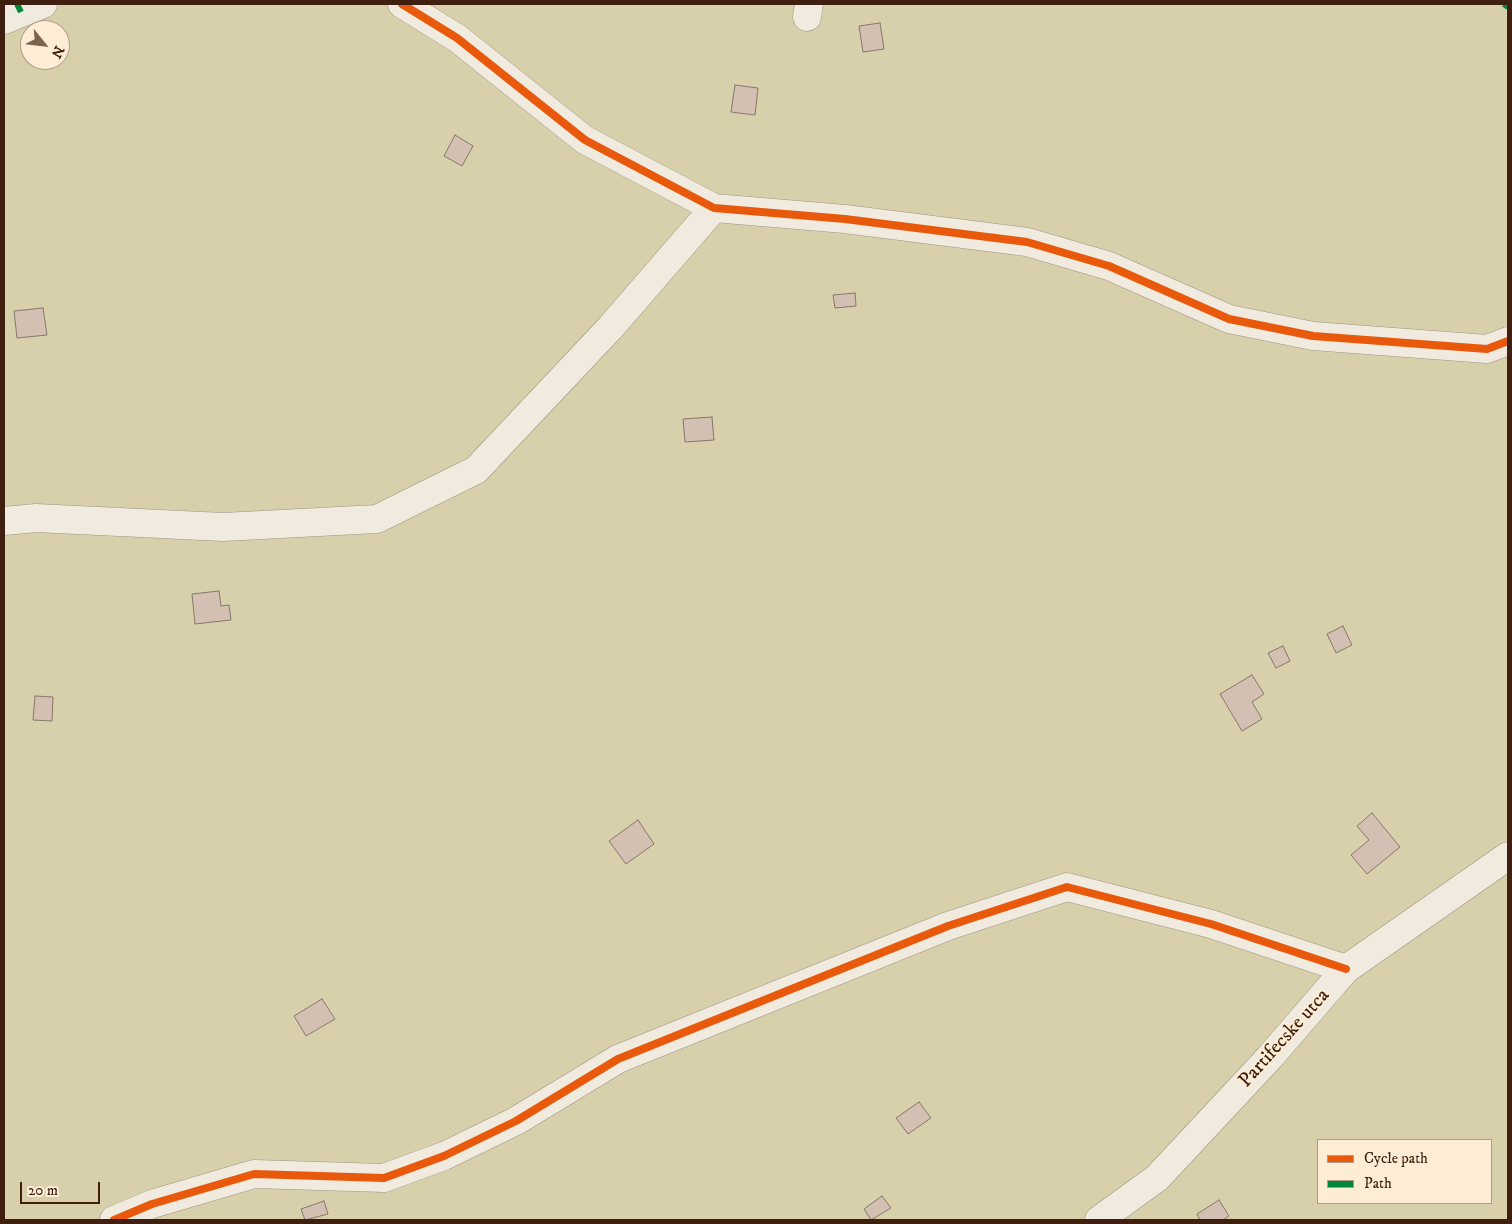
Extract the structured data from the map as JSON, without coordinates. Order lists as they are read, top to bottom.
{
  "streets": {
    "street": ["Partifecske utca"]
  },
  "legend": ["Cycle path", "Path"],
  "scale_bar": "20 m",
  "north": "bottom right"
}
